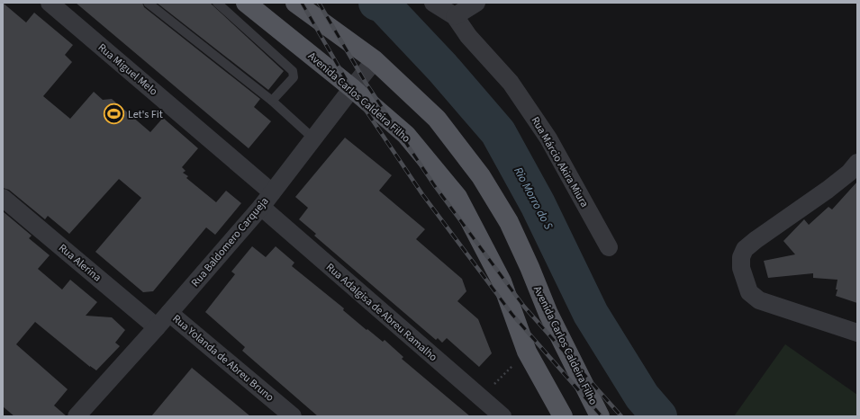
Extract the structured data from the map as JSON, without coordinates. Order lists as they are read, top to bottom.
{
  "streets": {
    "main road": ["Avenida Carlos Caldeira Filho"],
    "street": [
      "Rua Miguel Melo",
      "Rua Márcio Akira Miura",
      "Rua Baldomero Carqueja",
      "Rua Alerina",
      "Rua Adalgisa de Abreu Ramalho",
      "Rua Yolanda de Abreu Bruno"
    ]
  },
  "crossings": [
    ["Rua Miguel Melo", "Rua Baldomero Carqueja"],
    ["Avenida Carlos Caldeira Filho", "Rua Baldomero Carqueja"],
    ["Rua Baldomero Carqueja", "Rua Alerina"],
    ["Rua Baldomero Carqueja", "Rua Adalgisa de Abreu Ramalho"],
    ["Rua Baldomero Carqueja", "Rua Yolanda de Abreu Bruno"]
  ],
  "water": ["Rio Morro do S"],
  "places": {
    "sports": ["Let's Fit"]
  }
}
